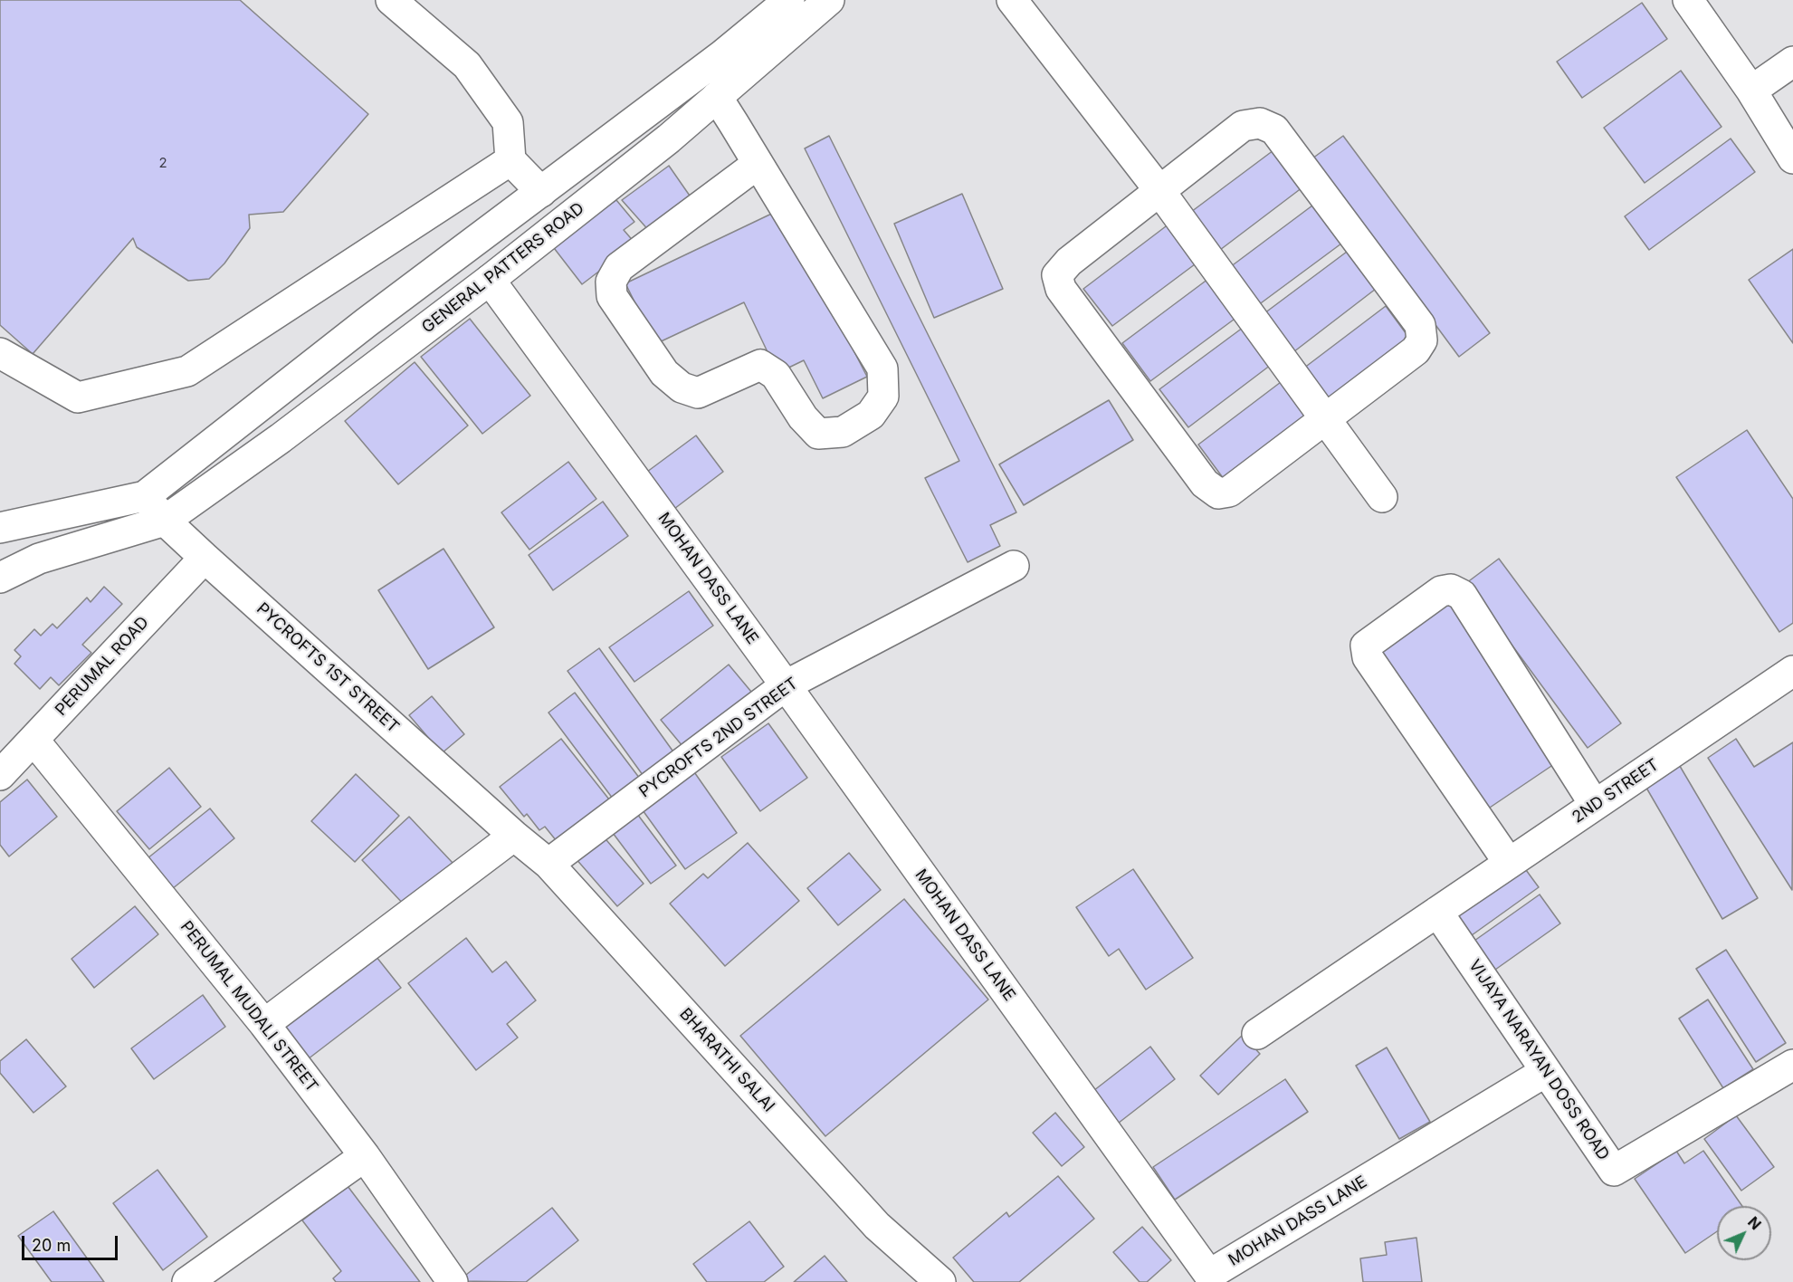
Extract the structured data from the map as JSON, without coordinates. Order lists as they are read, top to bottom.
{
  "streets": {
    "street": [
      "GENERAL PATTERS ROAD",
      "MOHAN DASS LANE",
      "PERUMAL ROAD",
      "PYCROFTS 1ST STREET",
      "PYCROFTS 2ND STREET",
      "2ND STREET",
      "PERUMAL MUDALI STREET",
      "BHARATHI SALAI",
      "VIJAYA NARAYAN DOSS ROAD"
    ]
  },
  "crossings": [
    ["GENERAL PATTERS ROAD", "MOHAN DASS LANE"],
    ["GENERAL PATTERS ROAD", "PYCROFTS 1ST STREET"],
    ["MOHAN DASS LANE", "PYCROFTS 2ND STREET"],
    ["MOHAN DASS LANE", "VIJAYA NARAYAN DOSS ROAD"],
    ["PERUMAL ROAD", "PYCROFTS 1ST STREET"],
    ["PERUMAL ROAD", "PERUMAL MUDALI STREET"],
    ["PYCROFTS 1ST STREET", "BHARATHI SALAI"],
    ["PYCROFTS 2ND STREET", "BHARATHI SALAI"],
    ["2ND STREET", "VIJAYA NARAYAN DOSS ROAD"]
  ],
  "house_numbers": ["2"],
  "scale_bar": "20 m",
  "north": "top right"
}
